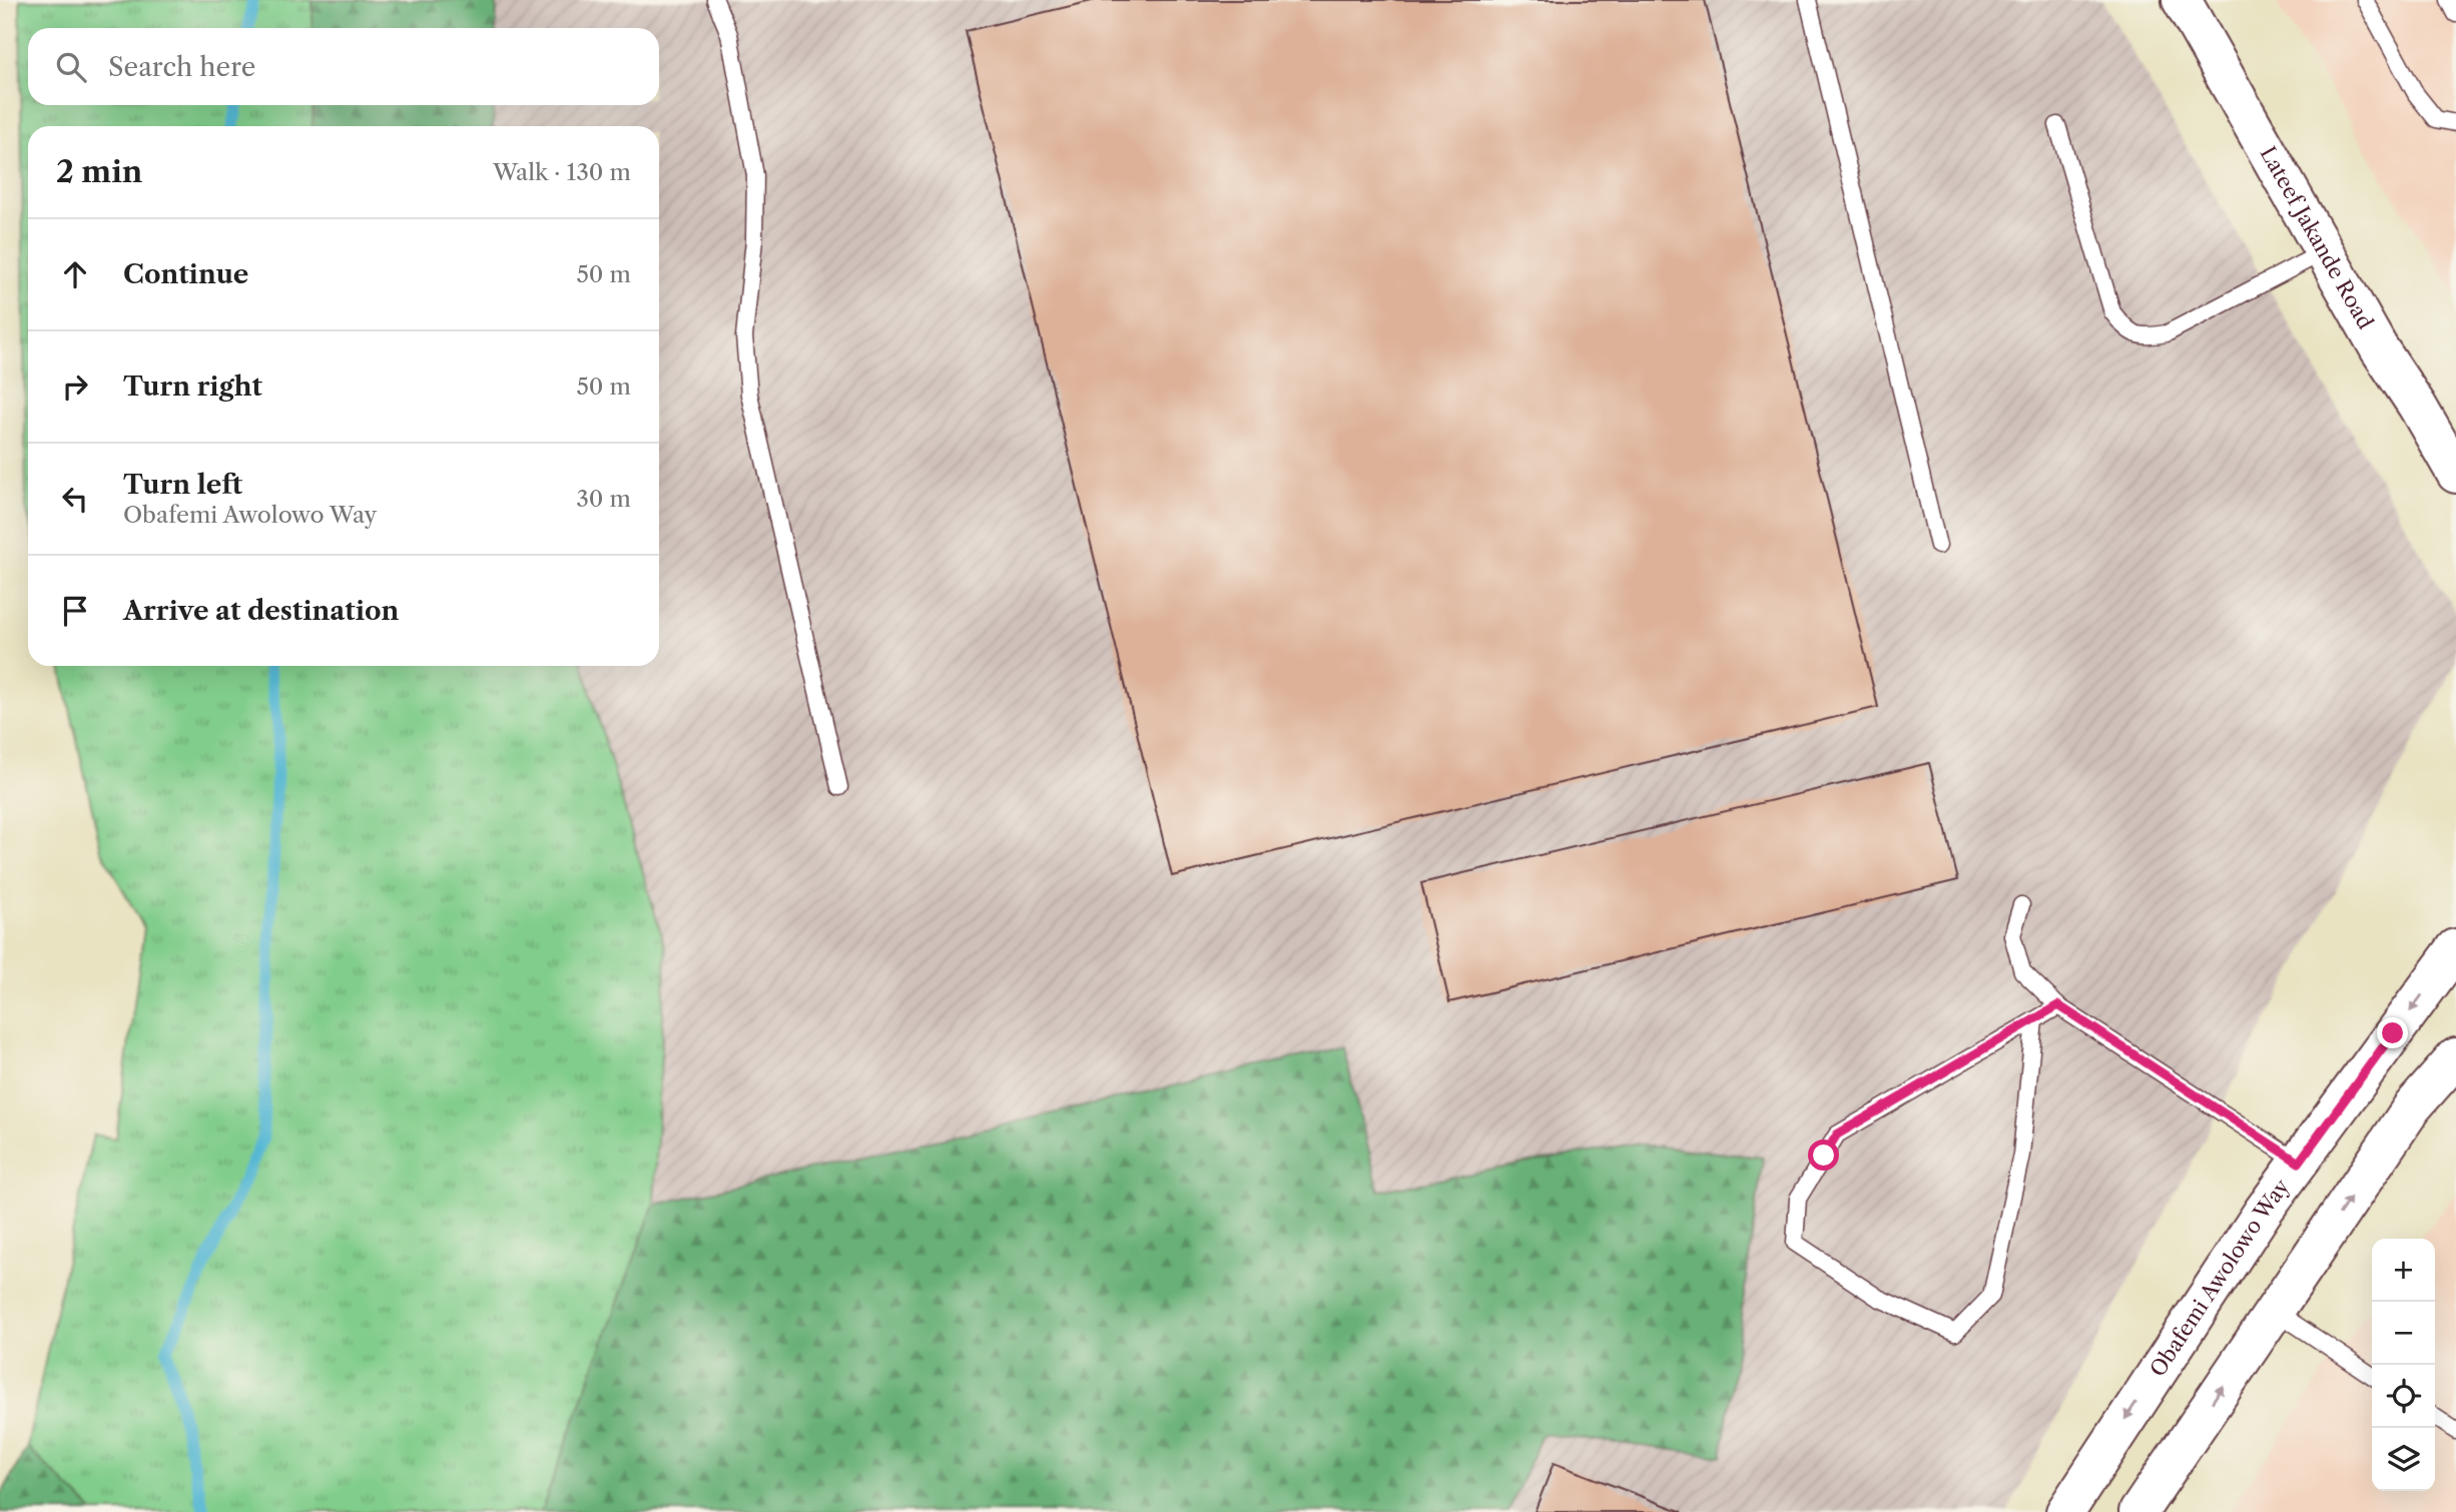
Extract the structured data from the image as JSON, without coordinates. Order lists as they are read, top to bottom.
{
  "streets": {
    "main road": ["Lateef Jakande Road", "Obafemi Awolowo Way"]
  },
  "page": {
    "search": "Search here",
    "heading": ["2 min", "Walk · 130 m"],
    "list": [
      ["Continue", "50 m"],
      ["Turn right", "50 m"],
      ["Turn left", "Obafemi Awolowo Way", "30 m"],
      "Arrive at destination"
    ],
    "map_buttons": ["+", "−"]
  }
}
